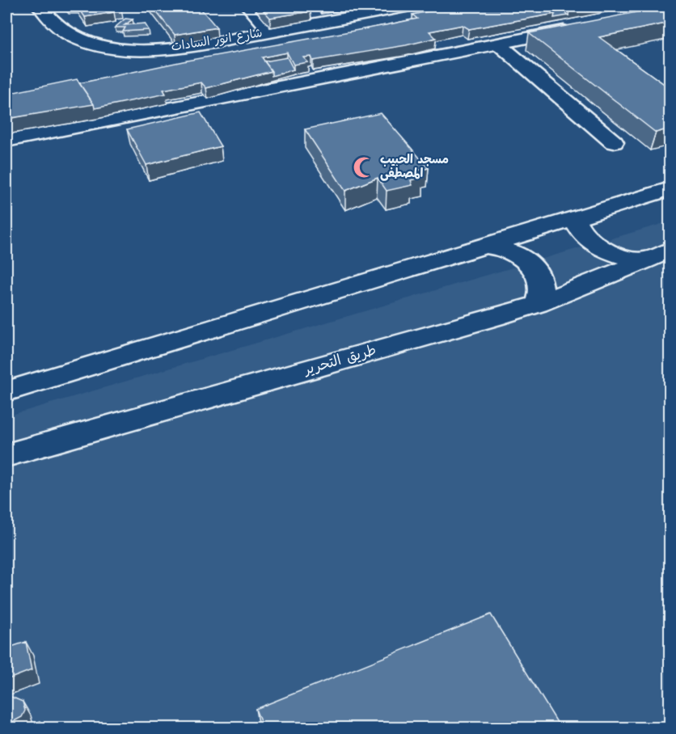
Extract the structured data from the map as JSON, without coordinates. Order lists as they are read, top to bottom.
{
  "streets": {
    "street": ["شارع انور السادات", "طريق التحرير"]
  },
  "places": {
    "mosque": ["مسجد الحبيب المصطفى"]
  }
}
